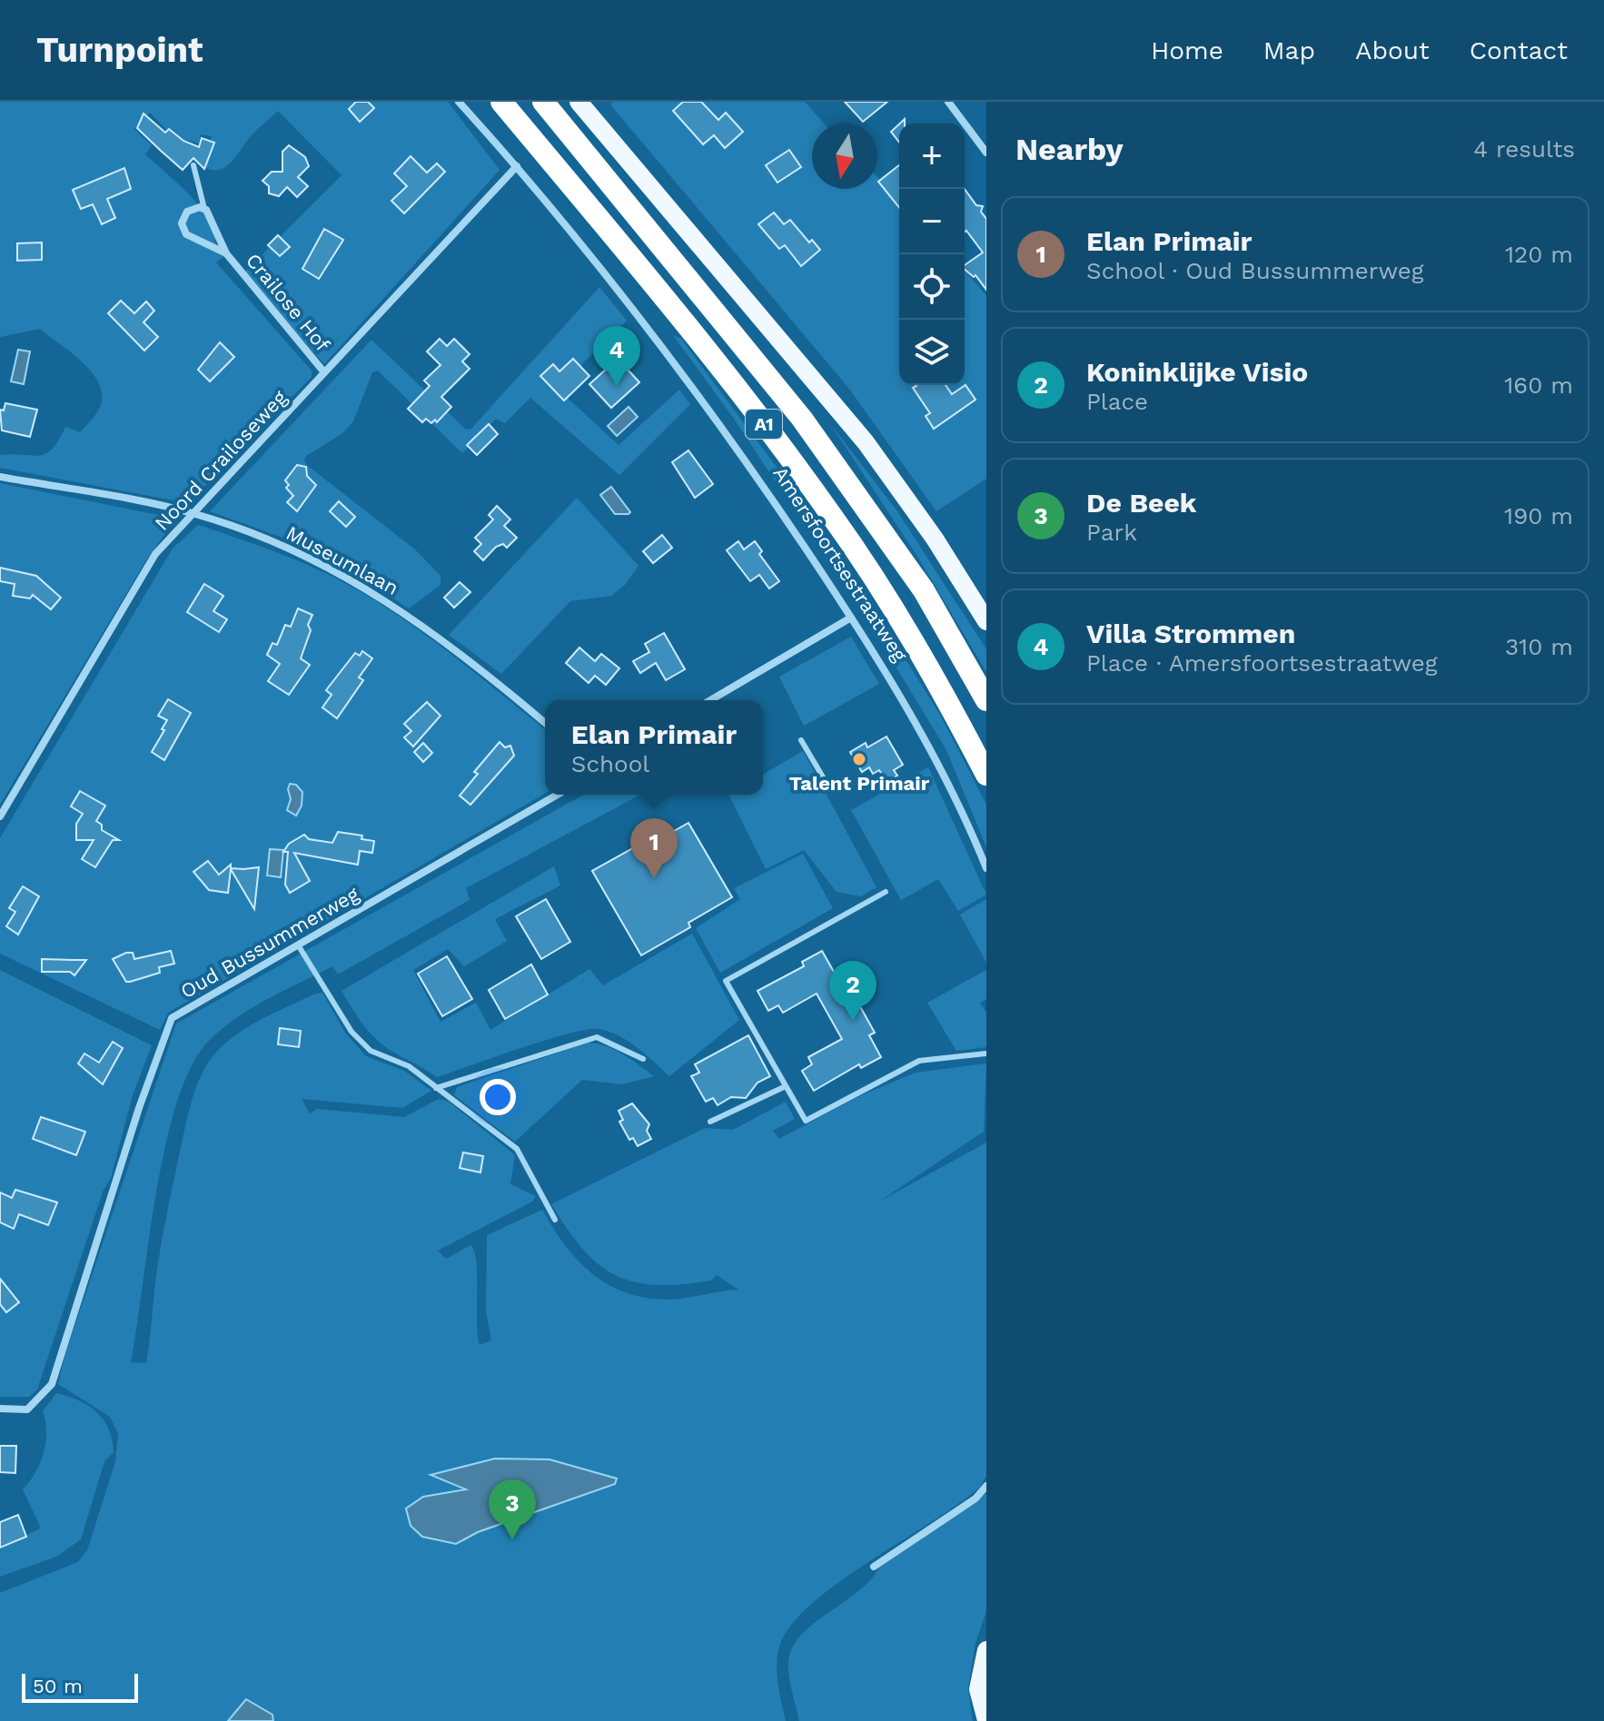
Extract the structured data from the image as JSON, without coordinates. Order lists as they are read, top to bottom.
{
  "streets": {
    "highway": ["A1"],
    "street": [
      "Crailose Hof",
      "Noord Crailoseweg",
      "Museumlaan",
      "Amersfoortsestraatweg",
      "Oud Bussummerweg"
    ]
  },
  "crossings": [
    ["Crailose Hof", "Noord Crailoseweg"],
    ["Noord Crailoseweg", "Museumlaan"],
    ["Noord Crailoseweg", "Amersfoortsestraatweg"]
  ],
  "places": ["Talent Primair"],
  "scale_bar": "50 m",
  "north": "bottom",
  "page": {
    "header": "Turnpoint",
    "nav": [
      "Home",
      "Map",
      "About",
      "Contact"
    ],
    "heading": ["Nearby", "4 results"],
    "map_buttons": ["+", "−"],
    "list": [
      {
        "mark": "1",
        "name": "Elan Primair",
        "note": "School · Oud Bussummerweg",
        "value": "120 m"
      },
      {
        "mark": "2",
        "name": "Koninklijke Visio",
        "note": "Place",
        "value": "160 m"
      },
      {
        "mark": "3",
        "name": "De Beek",
        "note": "Park",
        "value": "190 m"
      },
      {
        "mark": "4",
        "name": "Villa Strommen",
        "note": "Place · Amersfoortsestraatweg",
        "value": "310 m"
      }
    ],
    "pins": [
      "4",
      "1",
      "2",
      "3"
    ],
    "popup": ["Elan Primair", "School"],
    "scale": "50 m"
  }
}
